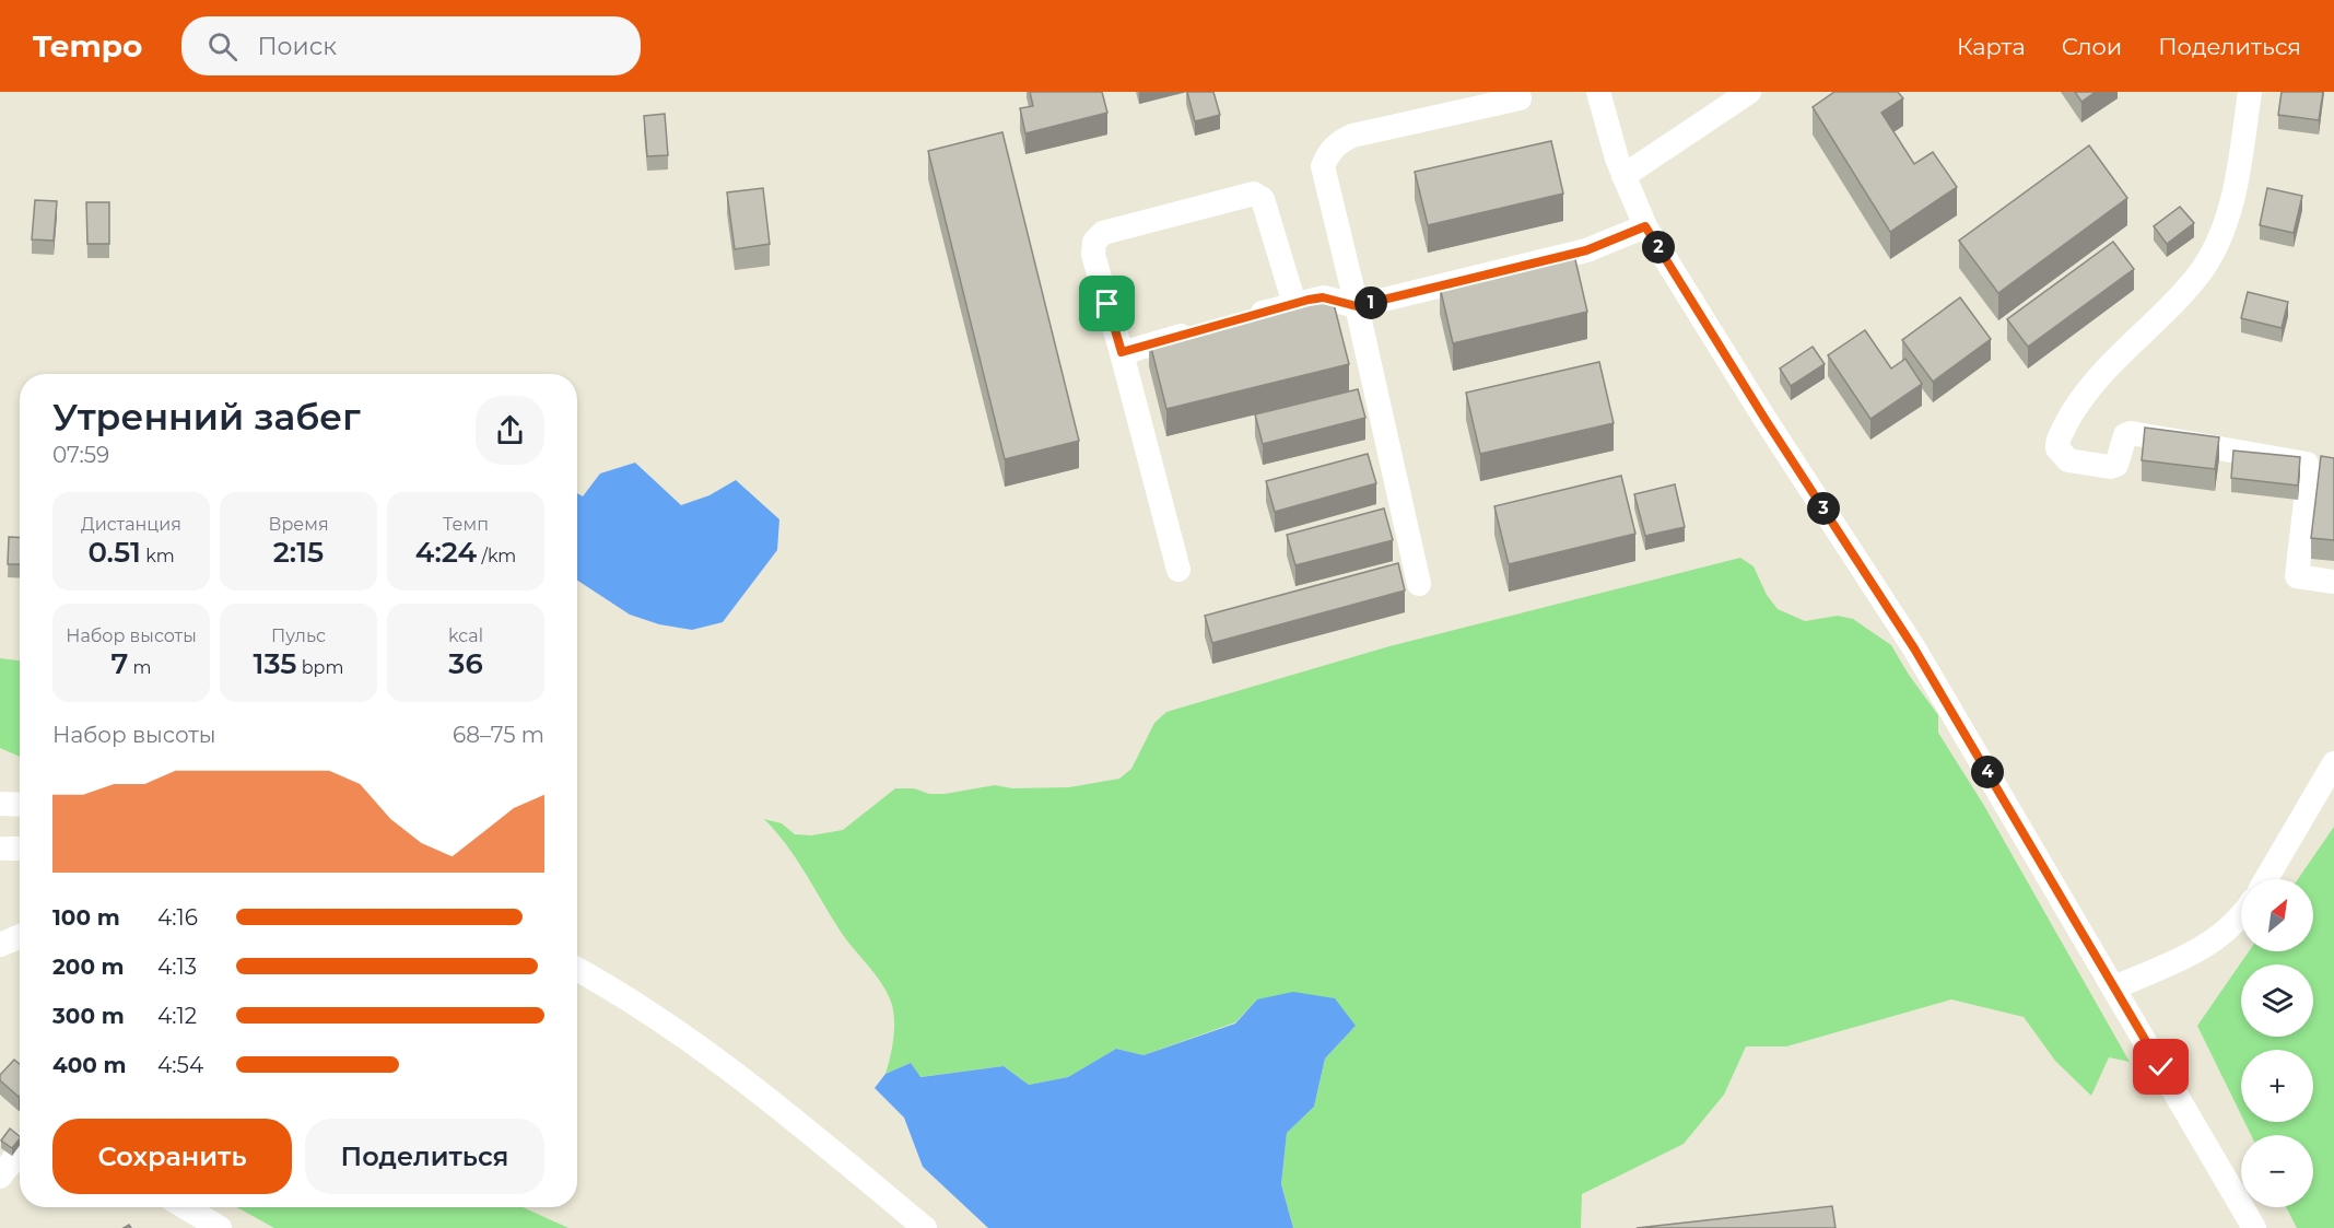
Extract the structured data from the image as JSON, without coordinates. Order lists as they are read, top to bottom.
{
  "north": "top right",
  "page": {
    "header": "Tempo",
    "search": "Поиск",
    "nav": ["Карта", "Слои", "Поделиться"],
    "pins": [
      "2",
      "1",
      "3",
      "4"
    ],
    "heading": ["Утренний забег", "07:59"],
    "stats": [
      ["Дистанция", "0.51 km"],
      ["Время", "2:15"],
      ["Темп", "4:24 /km"],
      ["Набор высоты", "7 m"],
      ["Пульс", "135 bpm"],
      ["kcal", "36"]
    ],
    "chart": ["Набор высоты", "68–75 m"],
    "map_buttons": ["+", "−"],
    "list": [
      {
        "name": "100 m",
        "note": "4:16"
      },
      {
        "name": "200 m",
        "note": "4:13"
      },
      {
        "name": "300 m",
        "note": "4:12"
      },
      {
        "name": "400 m",
        "note": "4:54"
      }
    ],
    "buttons": ["Сохранить", "Поделиться"]
  }
}
